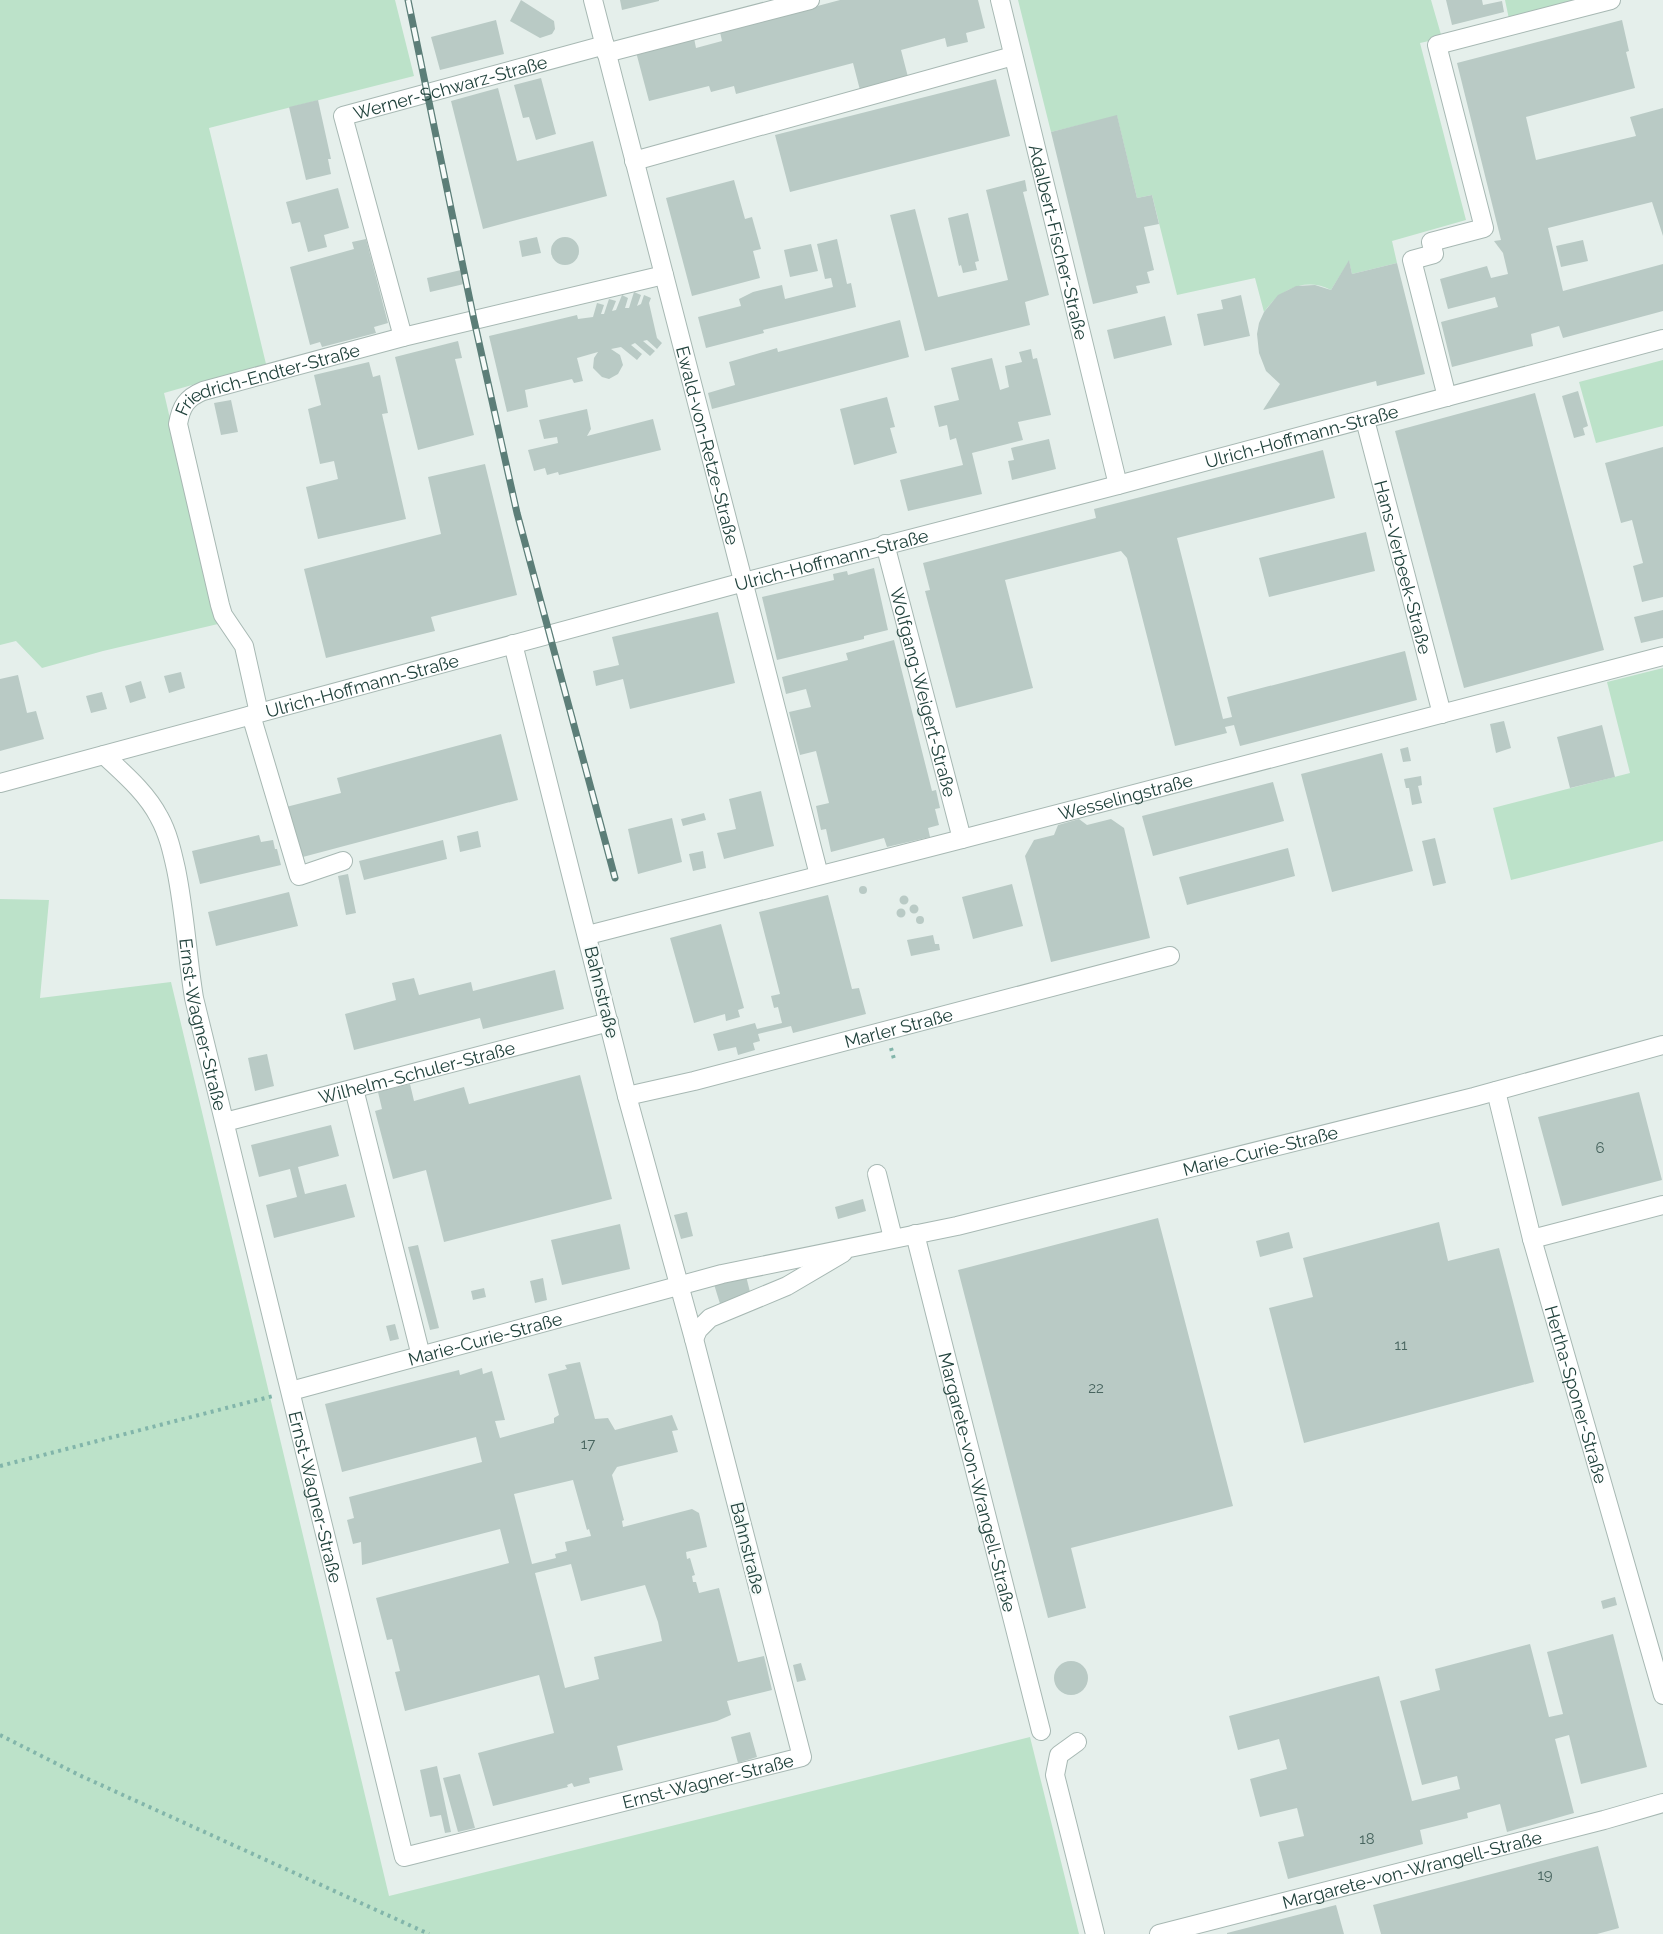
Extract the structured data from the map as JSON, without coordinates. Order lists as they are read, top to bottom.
{
  "streets": {
    "street": [
      "Werner-Schwarz-Straße",
      "Adalbert-Fischer-Straße",
      "Friedrich-Endter-Straße",
      "Ulrich-Hoffmann-Straße",
      "Ewald-von-Retze-Straße",
      "Hans-Verbeek-Straße",
      "Wolfgang-Weigert-Straße",
      "Wesselingstraße",
      "Bahnstraße",
      "Ernst-Wagner-Straße",
      "Marler Straße",
      "Wilhelm-Schuler-Straße",
      "Marie-Curie-Straße",
      "Hertha-Sponer-Straße",
      "Margarete-von-Wrangell-Straße"
    ]
  },
  "crossings": [
    ["Werner-Schwarz-Straße", "Friedrich-Endter-Straße"],
    ["Werner-Schwarz-Straße", "Ewald-von-Retze-Straße"],
    ["Adalbert-Fischer-Straße", "Ulrich-Hoffmann-Straße"],
    ["Friedrich-Endter-Straße", "Ulrich-Hoffmann-Straße"],
    ["Friedrich-Endter-Straße", "Ewald-von-Retze-Straße"],
    ["Ulrich-Hoffmann-Straße", "Ewald-von-Retze-Straße"],
    ["Ulrich-Hoffmann-Straße", "Hans-Verbeek-Straße"],
    ["Ulrich-Hoffmann-Straße", "Wolfgang-Weigert-Straße"],
    ["Ulrich-Hoffmann-Straße", "Bahnstraße"],
    ["Ulrich-Hoffmann-Straße", "Ernst-Wagner-Straße"],
    ["Ewald-von-Retze-Straße", "Wesselingstraße"],
    ["Hans-Verbeek-Straße", "Wesselingstraße"],
    ["Wolfgang-Weigert-Straße", "Wesselingstraße"],
    ["Wesselingstraße", "Bahnstraße"],
    ["Bahnstraße", "Ernst-Wagner-Straße"],
    ["Bahnstraße", "Marler Straße"],
    ["Bahnstraße", "Wilhelm-Schuler-Straße"],
    ["Bahnstraße", "Marie-Curie-Straße"],
    ["Ernst-Wagner-Straße", "Wilhelm-Schuler-Straße"],
    ["Ernst-Wagner-Straße", "Marie-Curie-Straße"],
    ["Marie-Curie-Straße", "Hertha-Sponer-Straße"],
    ["Marie-Curie-Straße", "Margarete-von-Wrangell-Straße"]
  ],
  "house_numbers": [
    "6",
    "11",
    "22",
    "17",
    "18",
    "19"
  ]
}
